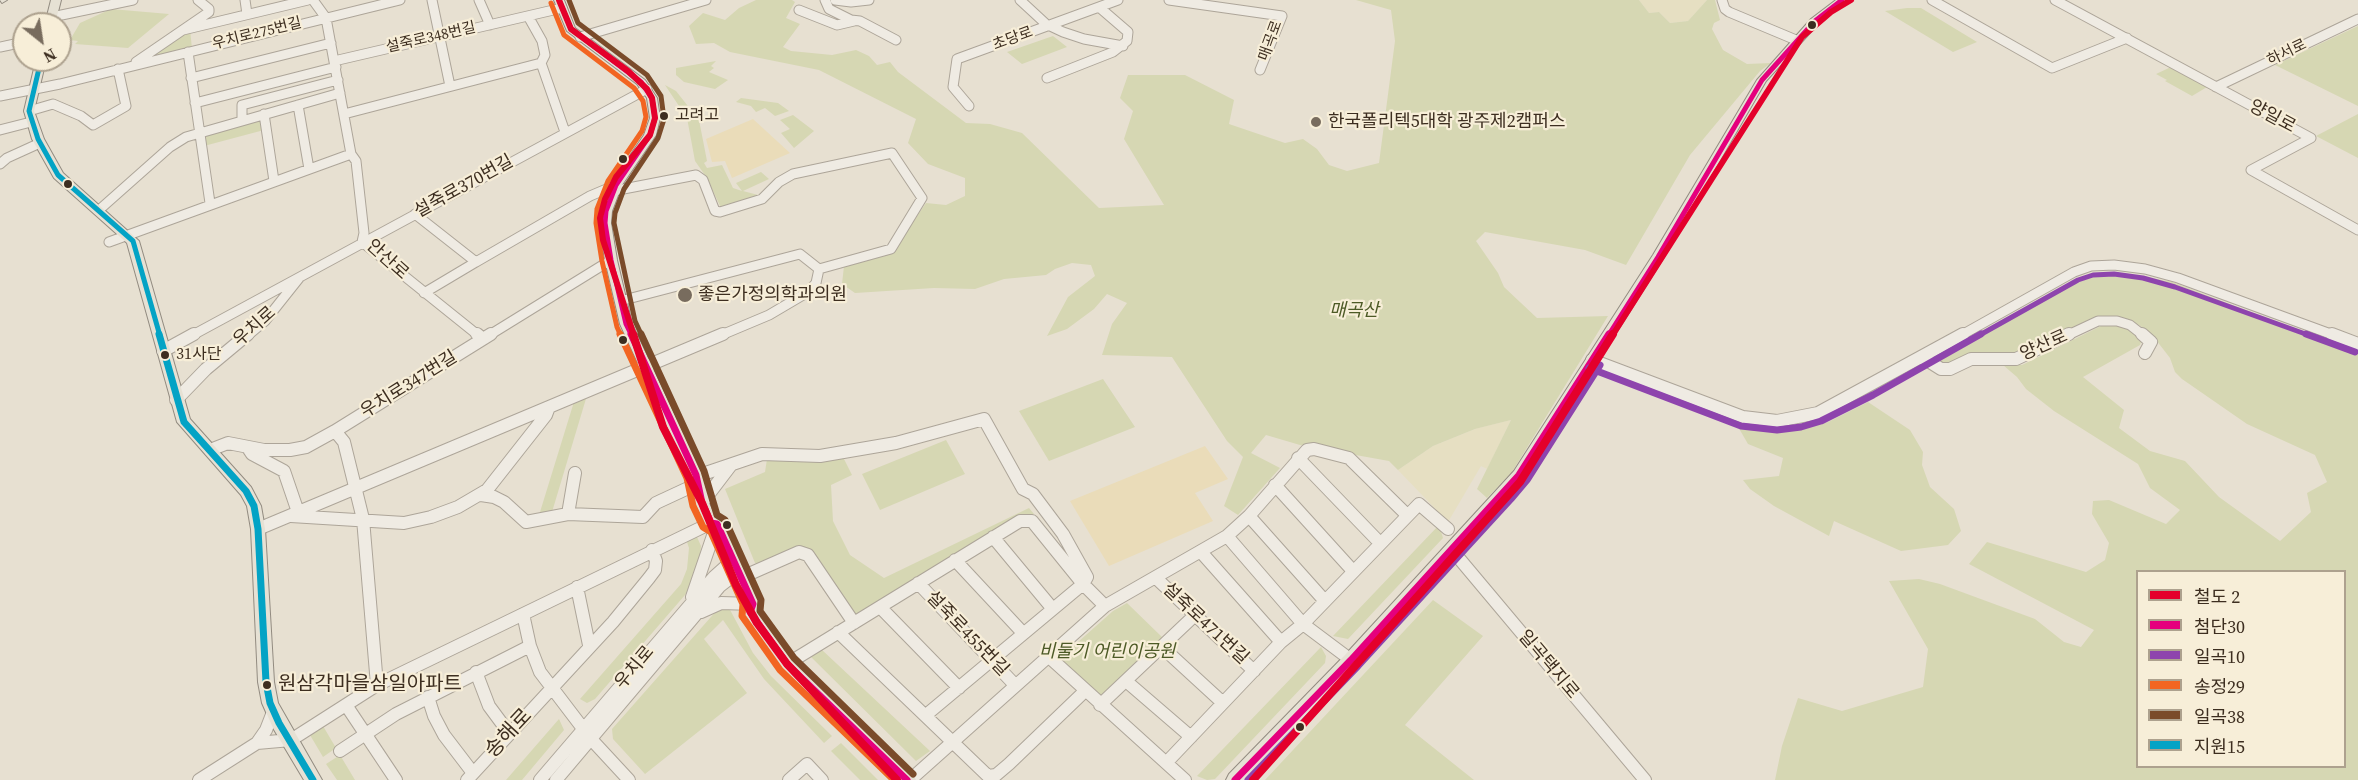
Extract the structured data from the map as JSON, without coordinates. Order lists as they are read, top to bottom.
{
  "streets": {
    "street": [
      "우치로275번길",
      "설죽로348번길",
      "초당로",
      "매곡로",
      "하서로",
      "양일로",
      "설죽로370번길",
      "안산로",
      "우치로",
      "양산로",
      "우치로347번길",
      "설죽로471번길",
      "설죽로455번길",
      "일곡택지로",
      "송해로"
    ]
  },
  "crossings": [
    ["우치로275번길", "안산로"],
    ["설죽로348번길", "안산로"],
    ["하서로", "양일로"],
    ["설죽로370번길", "안산로"],
    ["설죽로370번길", "우치로"],
    ["안산로", "우치로347번길"],
    ["설죽로471번길", "설죽로455번길"]
  ],
  "parks": ["매곡산", "비둘기 어린이공원"],
  "places": [
    "고려고",
    "한국폴리텍5대학 광주제2캠퍼스",
    "좋은가정의학과의원",
    "31사단",
    "원삼각마을삼일아파트"
  ],
  "lines": [
    "rail line 2",
    "transit line 첨단30",
    "transit line 일곡38",
    "transit line 송정29",
    "transit line 지원15",
    "transit line 일곡10"
  ],
  "legend": [
    "철도 2",
    "첨단30",
    "일곡10",
    "송정29",
    "일곡38",
    "지원15"
  ],
  "north": "bottom right"
}
